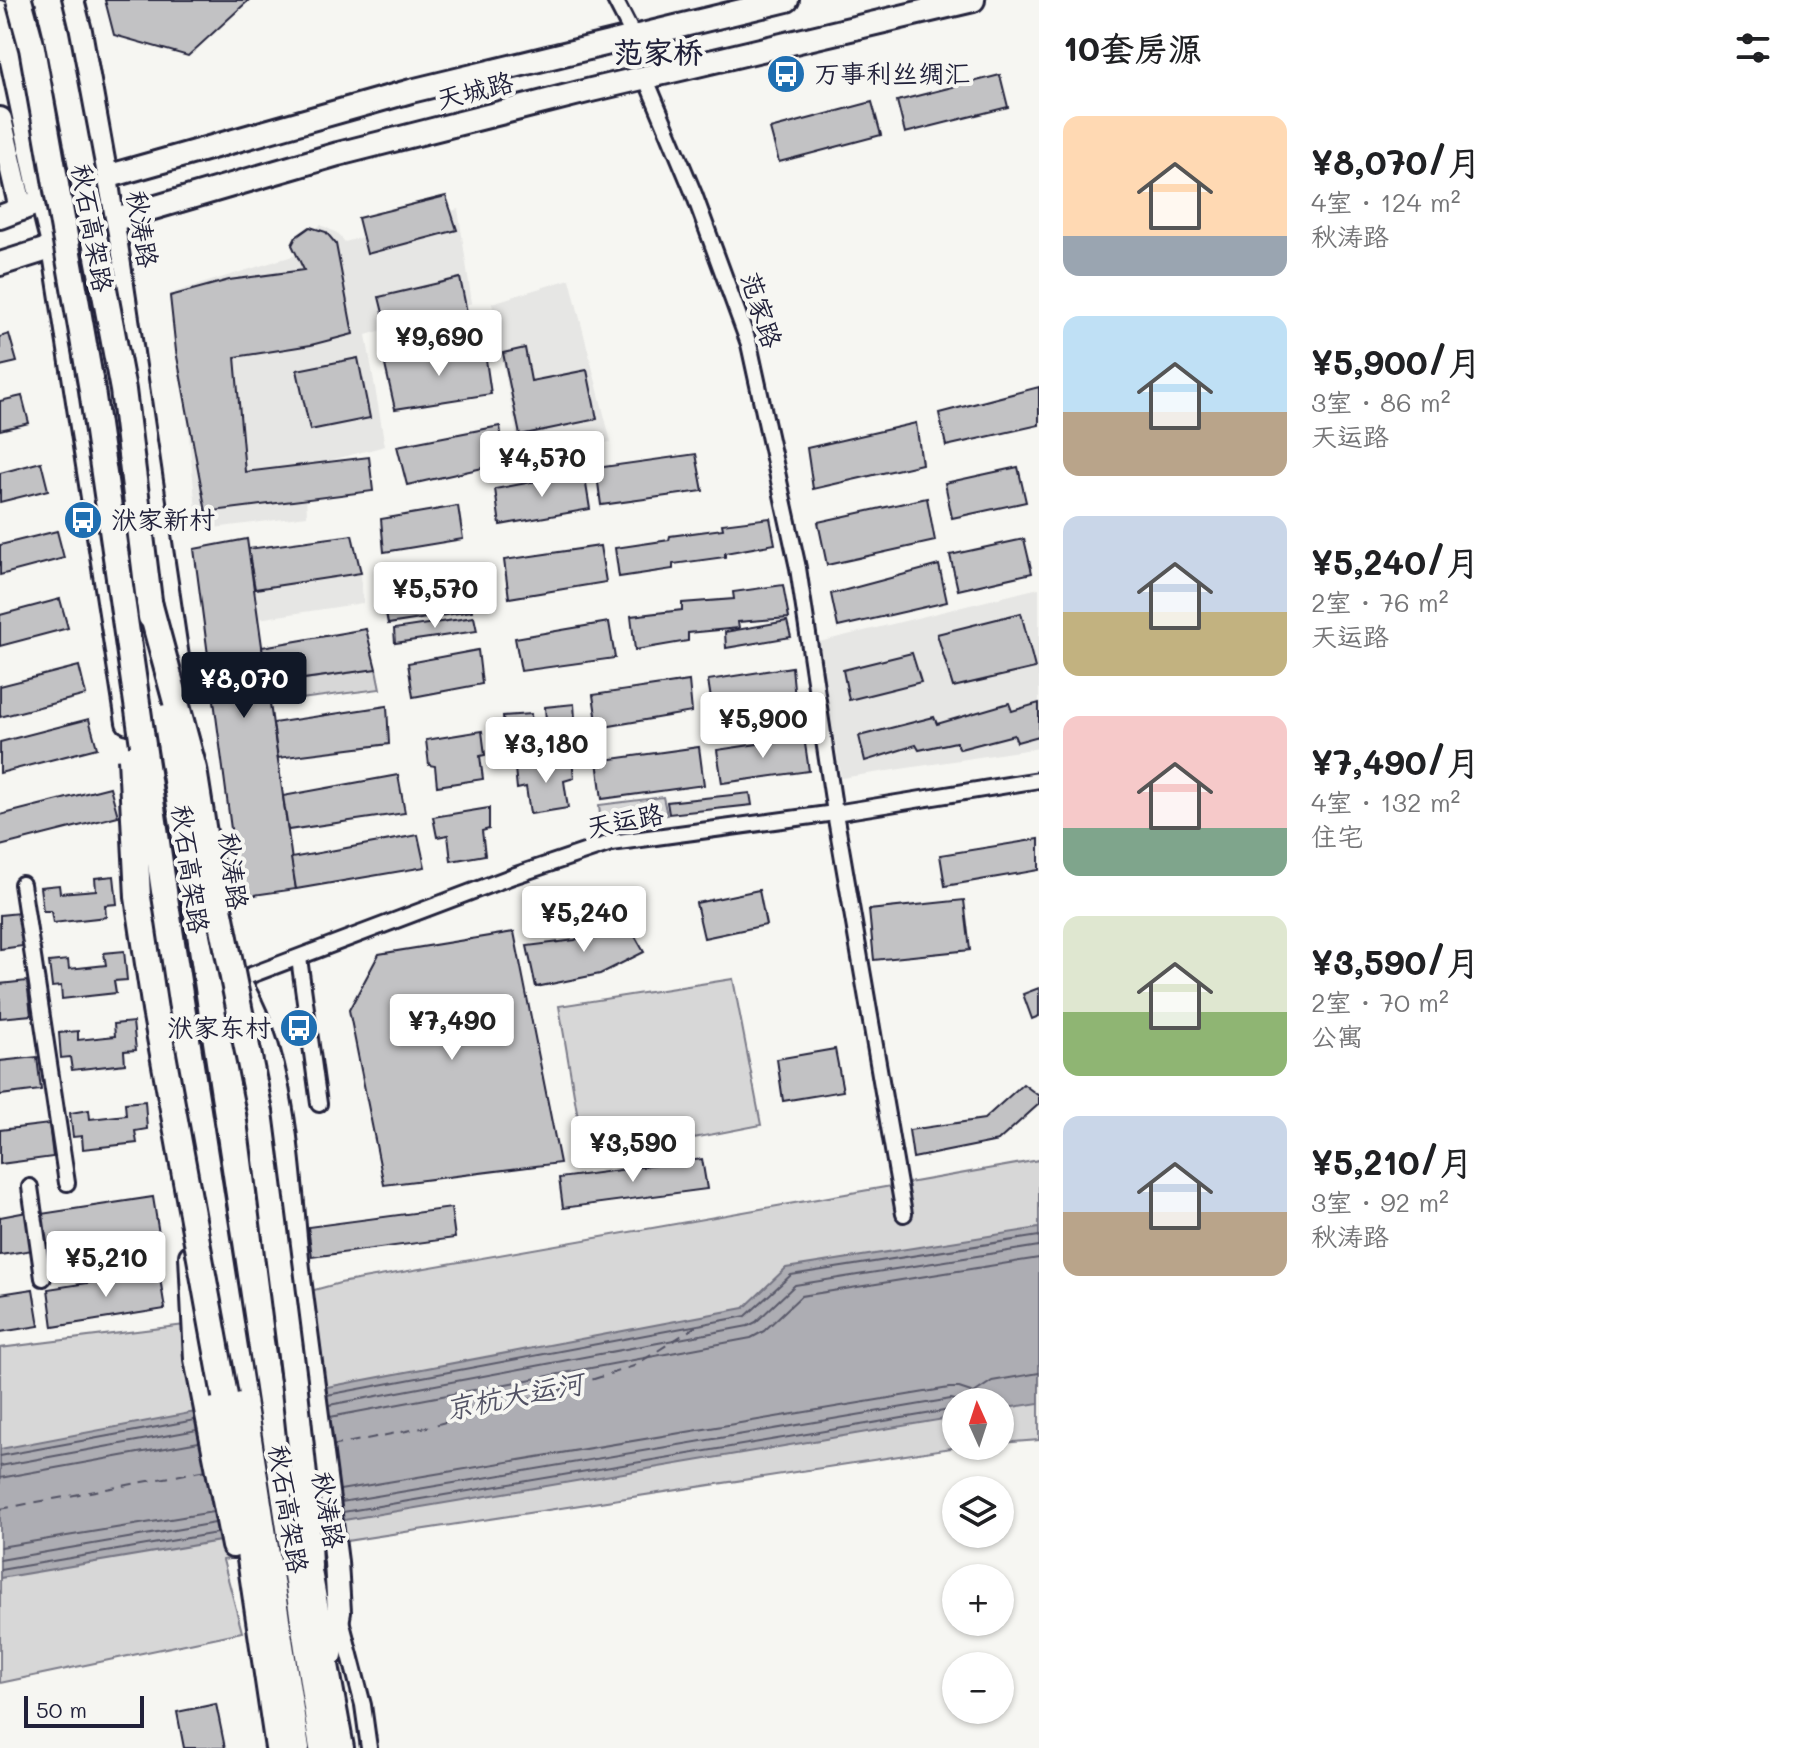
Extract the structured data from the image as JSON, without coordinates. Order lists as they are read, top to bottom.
{
  "streets": {
    "highway": ["秋石高架路"],
    "main road": ["天城路", "秋涛路"],
    "street": ["范家路", "天运路"]
  },
  "crossings": [
    ["天城路", "秋涛路"],
    ["天城路", "范家路"],
    ["范家路", "天运路"]
  ],
  "districts": ["范家桥"],
  "water": ["京杭大运河"],
  "places": {
    "bus stop": ["万事利丝绸汇", "洑家新村", "洑家东村"]
  },
  "scale_bar": "50 m",
  "north": "top",
  "page": {
    "heading": "10套房源",
    "list": [
      {
        "name": "¥8,070/月",
        "note": "4室 · 124 m² · 秋涛路"
      },
      {
        "name": "¥5,900/月",
        "note": "3室 · 86 m² · 天运路"
      },
      {
        "name": "¥5,240/月",
        "note": "2室 · 76 m² · 天运路"
      },
      {
        "name": "¥7,490/月",
        "note": "4室 · 132 m² · 住宅"
      },
      {
        "name": "¥3,590/月",
        "note": "2室 · 70 m² · 公寓"
      },
      {
        "name": "¥5,210/月",
        "note": "3室 · 92 m² · 秋涛路"
      }
    ],
    "price": [
      "¥9,690",
      "¥4,570",
      "¥5,570",
      "¥8,070",
      "¥5,900",
      "¥3,180",
      "¥5,240",
      "¥7,490",
      "¥3,590",
      "¥5,210"
    ],
    "map_buttons": ["+", "−"],
    "scale": "50 m"
  }
}
